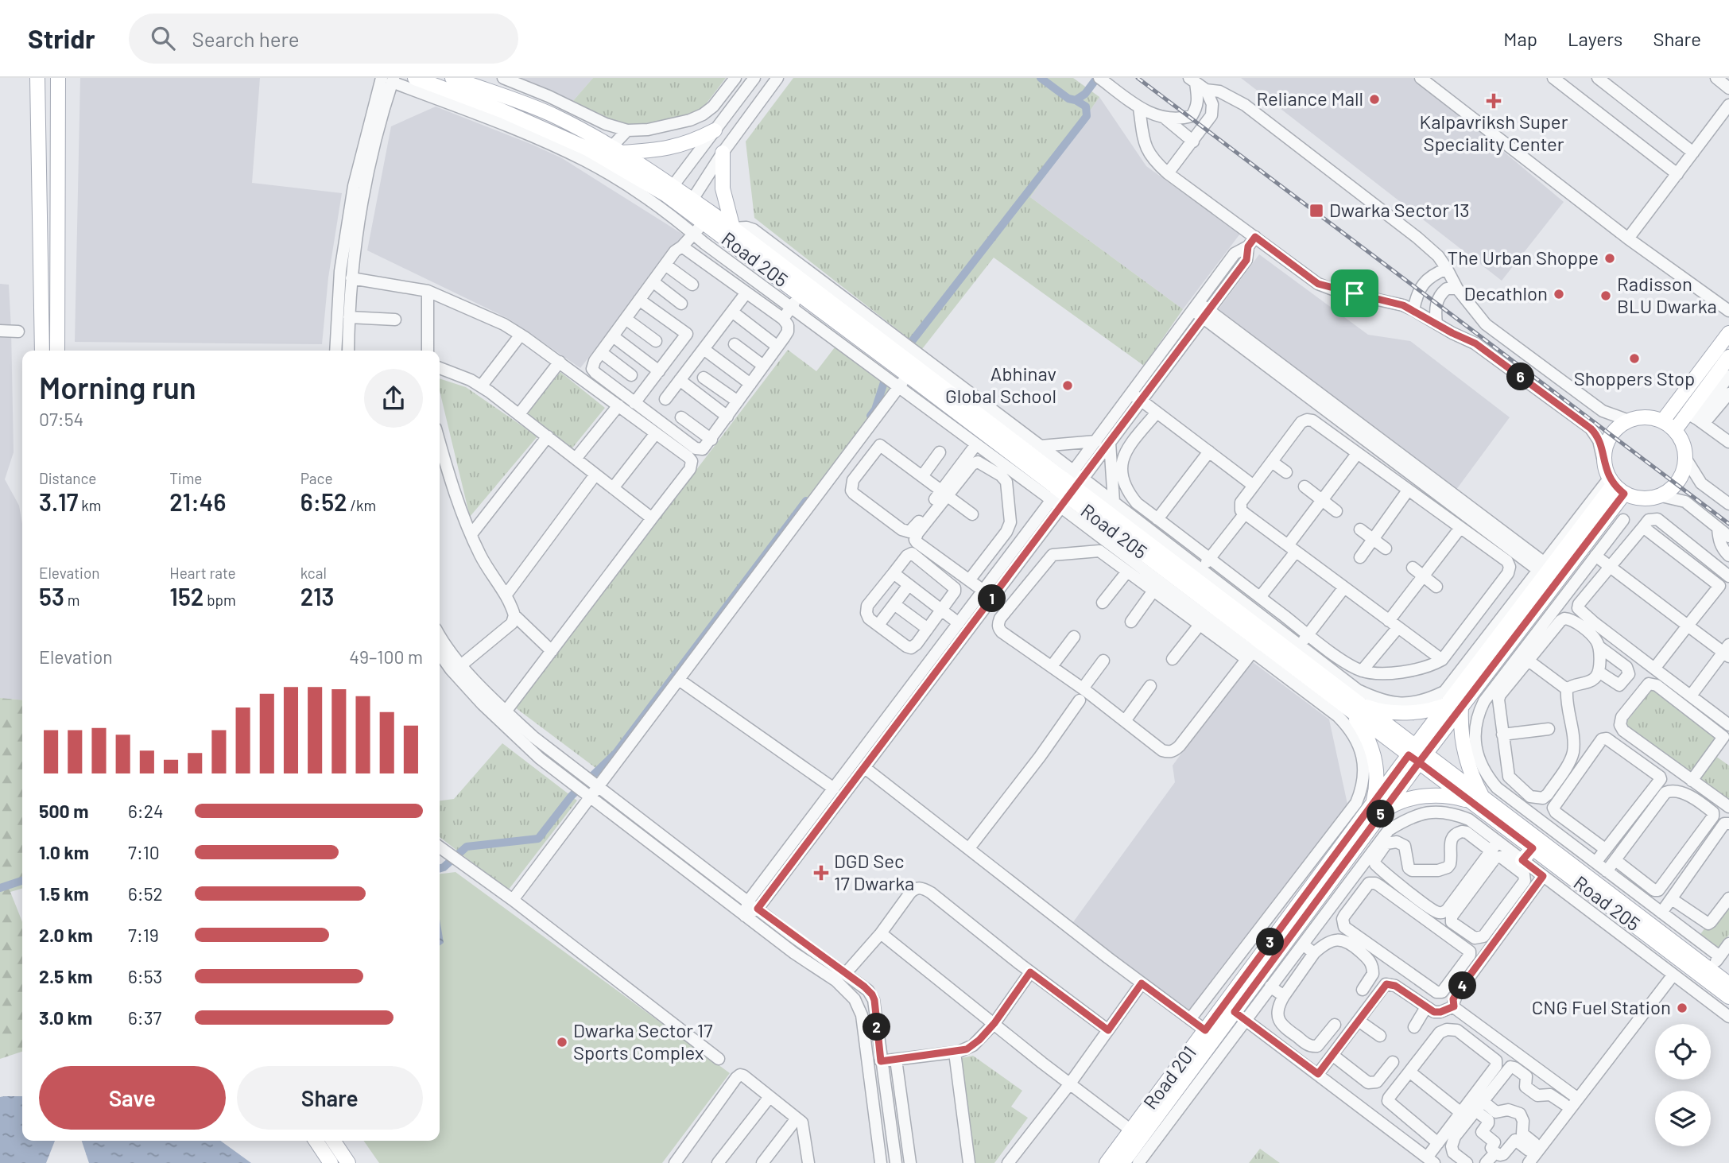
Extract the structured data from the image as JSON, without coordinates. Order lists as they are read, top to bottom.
{
  "streets": {
    "main road": ["Road 205", "Road 201"]
  },
  "crossings": [
    ["Road 205", "Road 201"]
  ],
  "places": {
    "other": [
      "Reliance Mall",
      "The Urban Shoppe",
      "Decathlon",
      "Radisson BLU Dwarka",
      "Shoppers Stop",
      "Abhinav Global School",
      "CNG Fuel Station",
      "Dwarka Sector 17 Sports Complex"
    ],
    "health": ["Kalpavriksh Super Speciality Center", "DGD Sec 17 Dwarka"],
    "transit": ["Dwarka Sector 13"]
  },
  "page": {
    "header": "Stridr",
    "search": "Search here",
    "nav": ["Map", "Layers", "Share"],
    "heading": ["Morning run", "07:54"],
    "pins": [
      "6",
      "1",
      "5",
      "3",
      "4",
      "2"
    ],
    "stats": [
      ["Distance", "3.17 km"],
      ["Time", "21:46"],
      ["Pace", "6:52 /km"],
      ["Elevation", "53 m"],
      ["Heart rate", "152 bpm"],
      ["kcal", "213"]
    ],
    "chart": ["Elevation", "49–100 m"],
    "list": [
      {
        "name": "500 m",
        "note": "6:24"
      },
      {
        "name": "1.0 km",
        "note": "7:10"
      },
      {
        "name": "1.5 km",
        "note": "6:52"
      },
      {
        "name": "2.0 km",
        "note": "7:19"
      },
      {
        "name": "2.5 km",
        "note": "6:53"
      },
      {
        "name": "3.0 km",
        "note": "6:37"
      }
    ],
    "buttons": ["Save", "Share"]
  }
}
